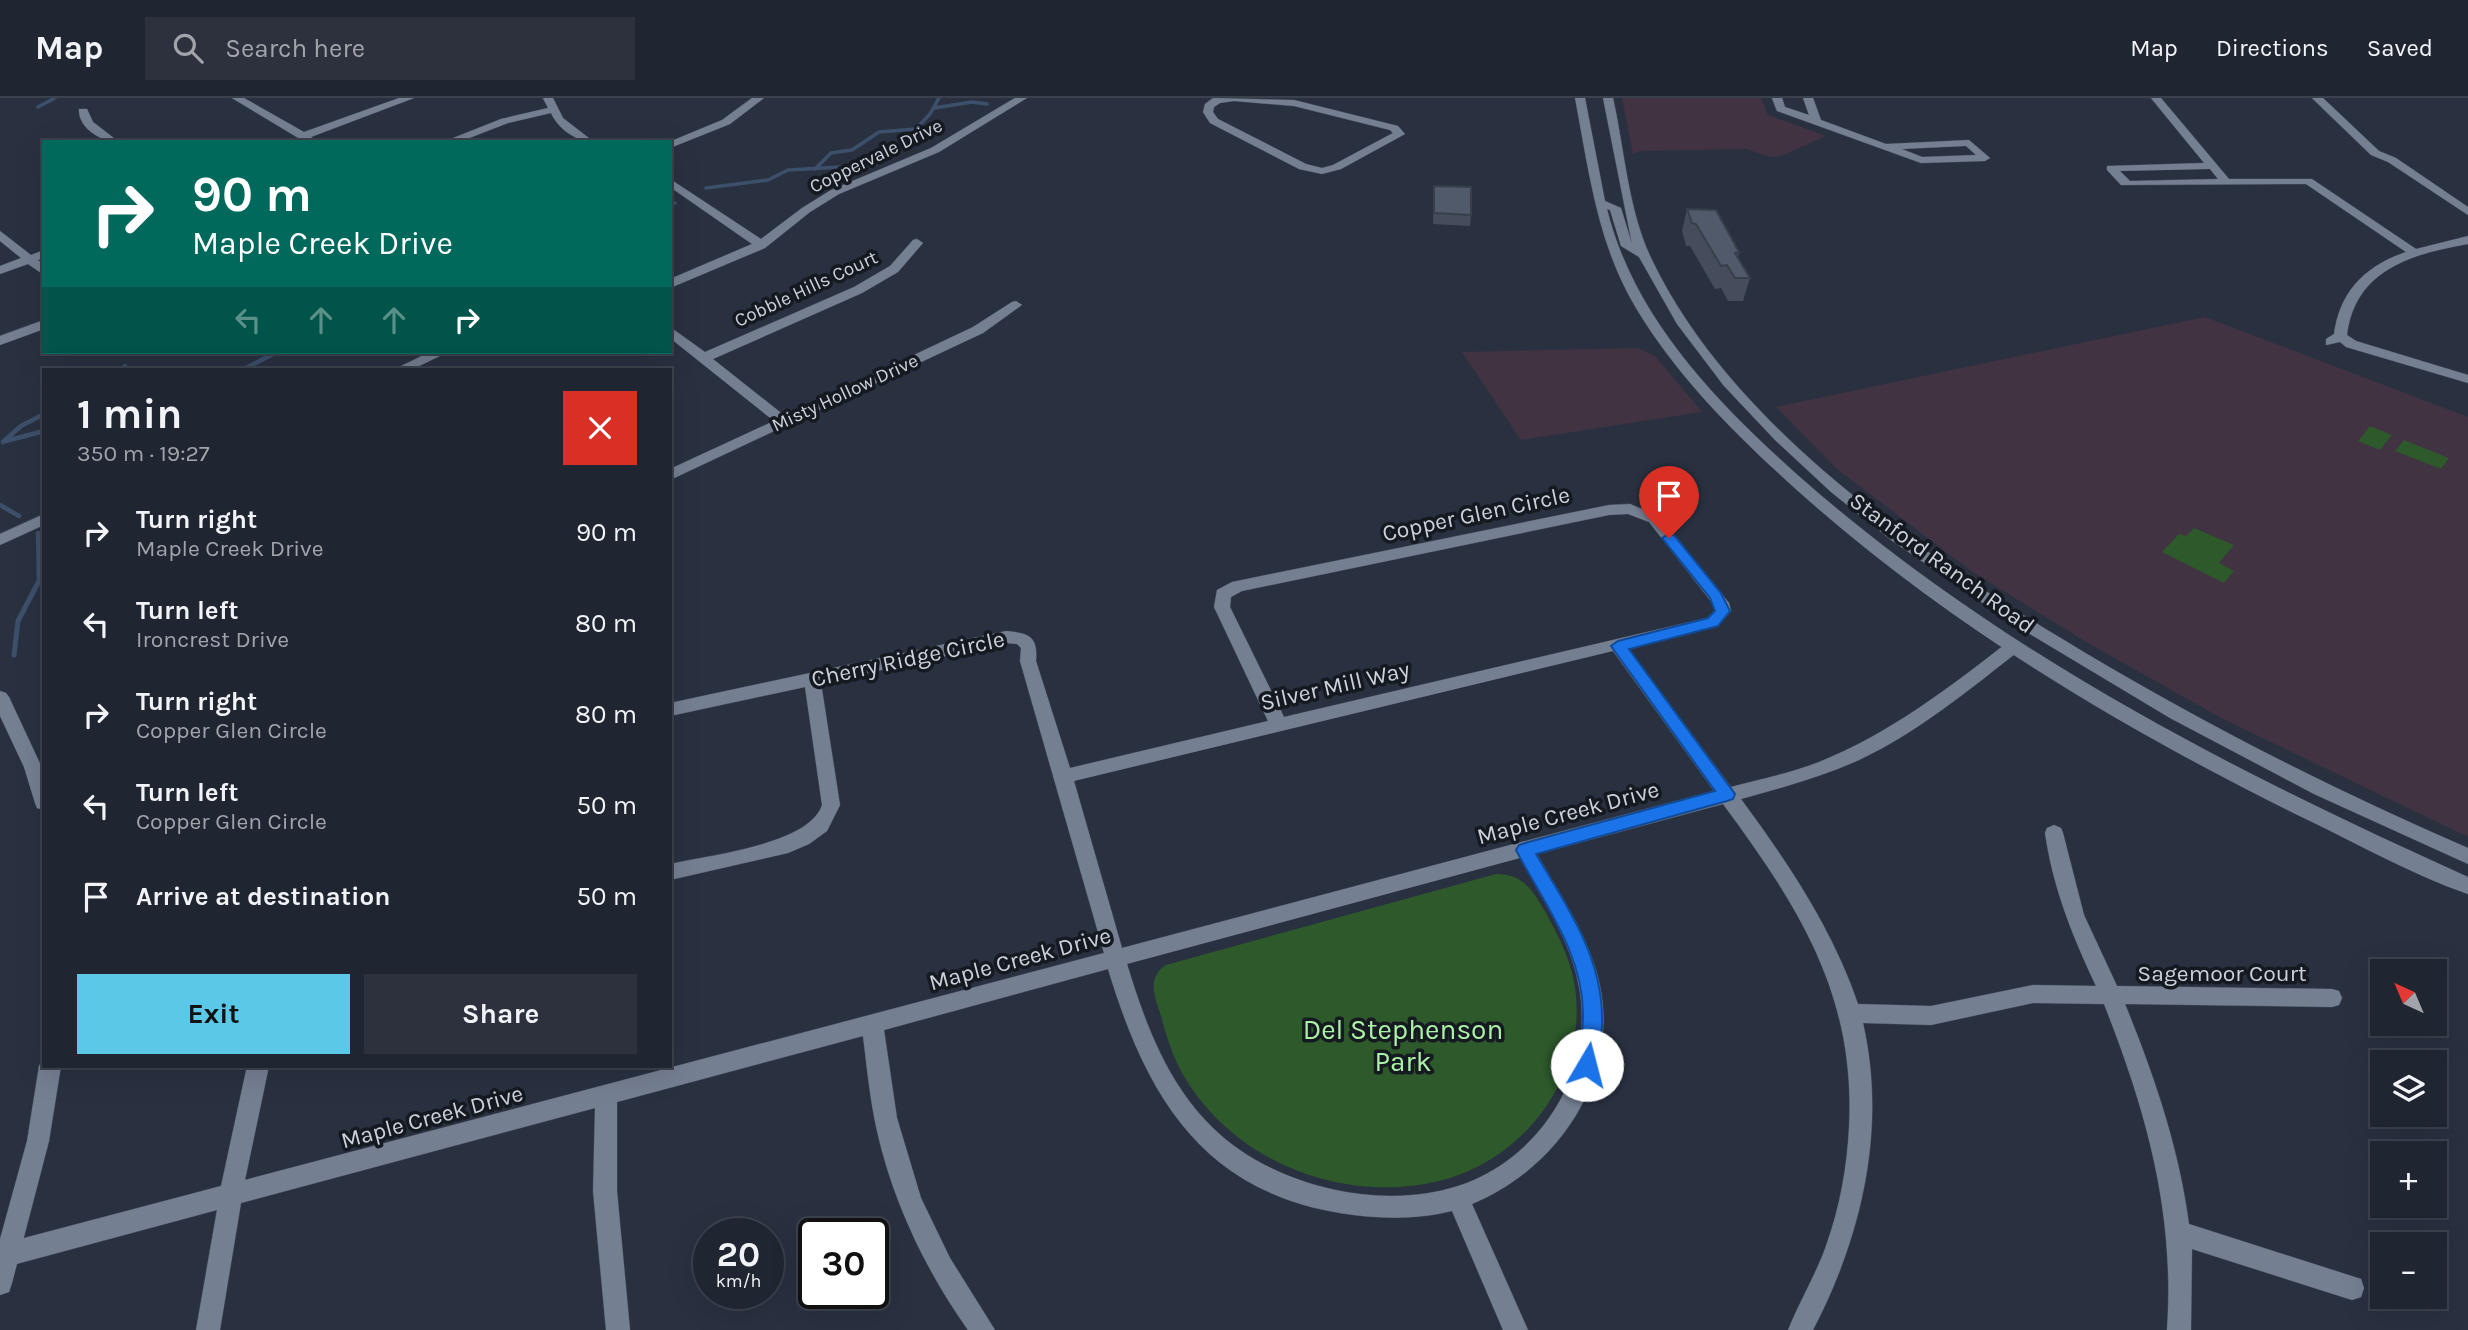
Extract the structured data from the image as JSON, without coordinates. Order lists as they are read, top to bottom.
{
  "streets": {
    "street": [
      "Coppervale Drive",
      "Cobble Hills Court",
      "Misty Hollow Drive",
      "Copper Glen Circle",
      "Stanford Ranch Road",
      "Cherry Ridge Circle",
      "Silver Mill Way",
      "Maple Creek Drive",
      "Sagemoor Court"
    ]
  },
  "crossings": [
    ["Copper Glen Circle", "Silver Mill Way"],
    ["Stanford Ranch Road", "Maple Creek Drive"],
    ["Cherry Ridge Circle", "Silver Mill Way"],
    ["Cherry Ridge Circle", "Maple Creek Drive"]
  ],
  "parks": ["Del Stephenson Park"],
  "north": "top left",
  "page": {
    "header": "Map",
    "search": "Search here",
    "nav": ["Map", "Directions", "Saved"],
    "turn": ["90 m", "Maple Creek Drive"],
    "heading": ["1 min", "350 m · 19:27"],
    "list": [
      {
        "name": "Turn right",
        "note": "Maple Creek Drive",
        "value": "90 m"
      },
      {
        "name": "Turn left",
        "note": "Ironcrest Drive",
        "value": "80 m"
      },
      {
        "name": "Turn right",
        "note": "Copper Glen Circle",
        "value": "80 m"
      },
      {
        "name": "Turn left",
        "note": "Copper Glen Circle",
        "value": "50 m"
      },
      {
        "name": "Arrive at destination",
        "value": "50 m"
      }
    ],
    "map_buttons": ["+", "−"],
    "buttons": ["Exit", "Share"],
    "speed": "20 km/h",
    "limit": "30"
  }
}
